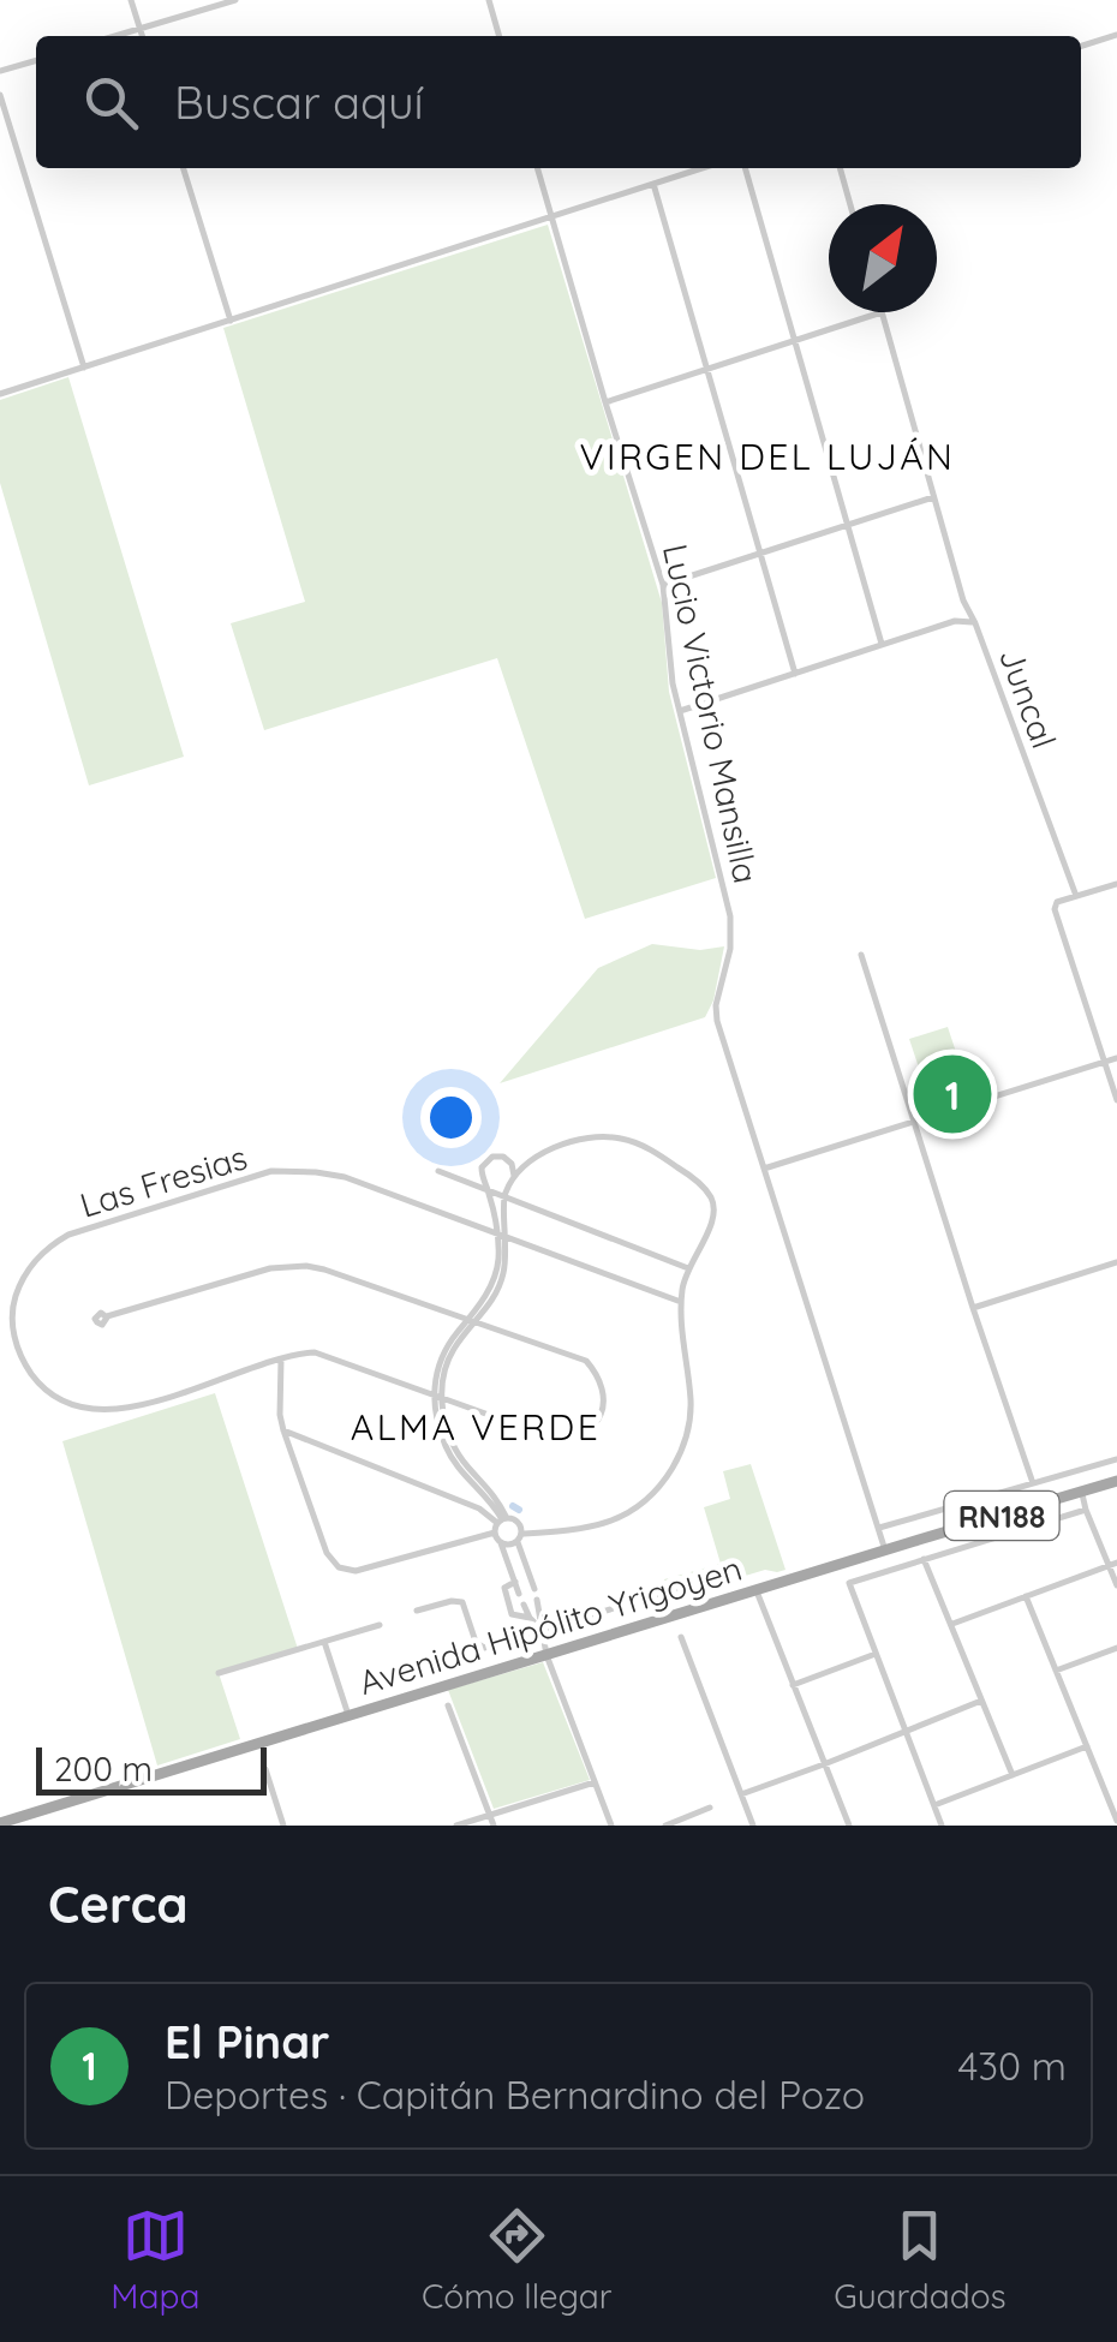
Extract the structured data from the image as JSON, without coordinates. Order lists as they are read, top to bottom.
{
  "streets": {
    "main road": ["RN188", "Avenida Hipólito Yrigoyen"],
    "street": ["Juncal", "Lucio Victorio Mansilla", "Las Fresias"]
  },
  "crossings": [
    ["Lucio Victorio Mansilla", "Avenida Hipólito Yrigoyen"]
  ],
  "districts": ["VIRGEN DEL LUJÁN", "ALMA VERDE"],
  "scale_bar": "200 m",
  "north": "top right",
  "page": {
    "search": "Buscar aquí",
    "pins": "1",
    "scale": "200 m",
    "heading": "Cerca",
    "list": [
      {
        "mark": "1",
        "name": "El Pinar",
        "note": "Deportes · Capitán Bernardino del Pozo",
        "value": "430 m"
      }
    ],
    "nav": ["Mapa", "Cómo llegar", "Guardados"]
  }
}
